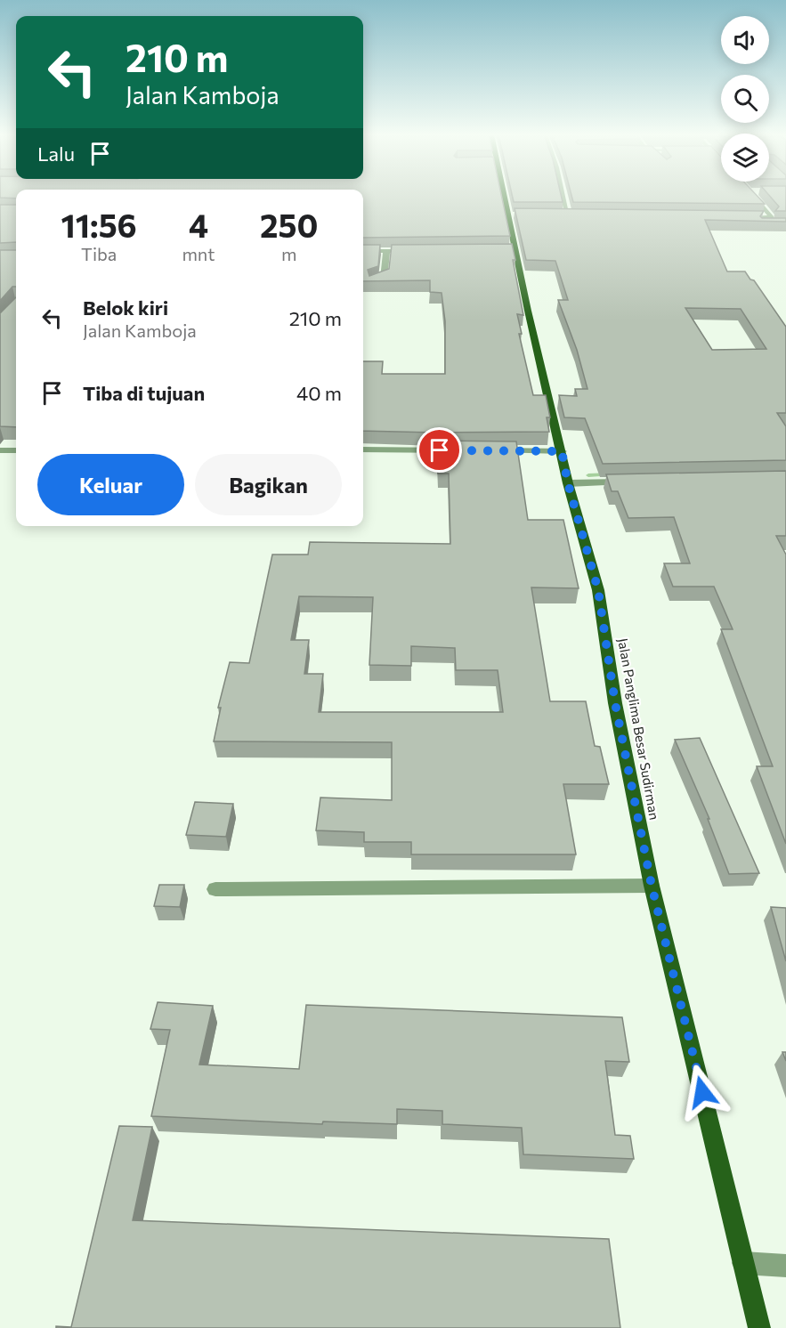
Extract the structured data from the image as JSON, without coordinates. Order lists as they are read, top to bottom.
{
  "streets": {
    "main road": ["Jalan Panglima Besar Sudirman"]
  },
  "page": {
    "turn": ["210 m", "Jalan Kamboja"],
    "then": "Lalu",
    "eta": [
      "11:56",
      "Tiba",
      "4",
      "mnt",
      "250",
      "m"
    ],
    "list": [
      {
        "name": "Belok kiri",
        "note": "Jalan Kamboja",
        "value": "210 m"
      },
      {
        "name": "Tiba di tujuan",
        "value": "40 m"
      }
    ],
    "buttons": ["Keluar", "Bagikan"]
  }
}
